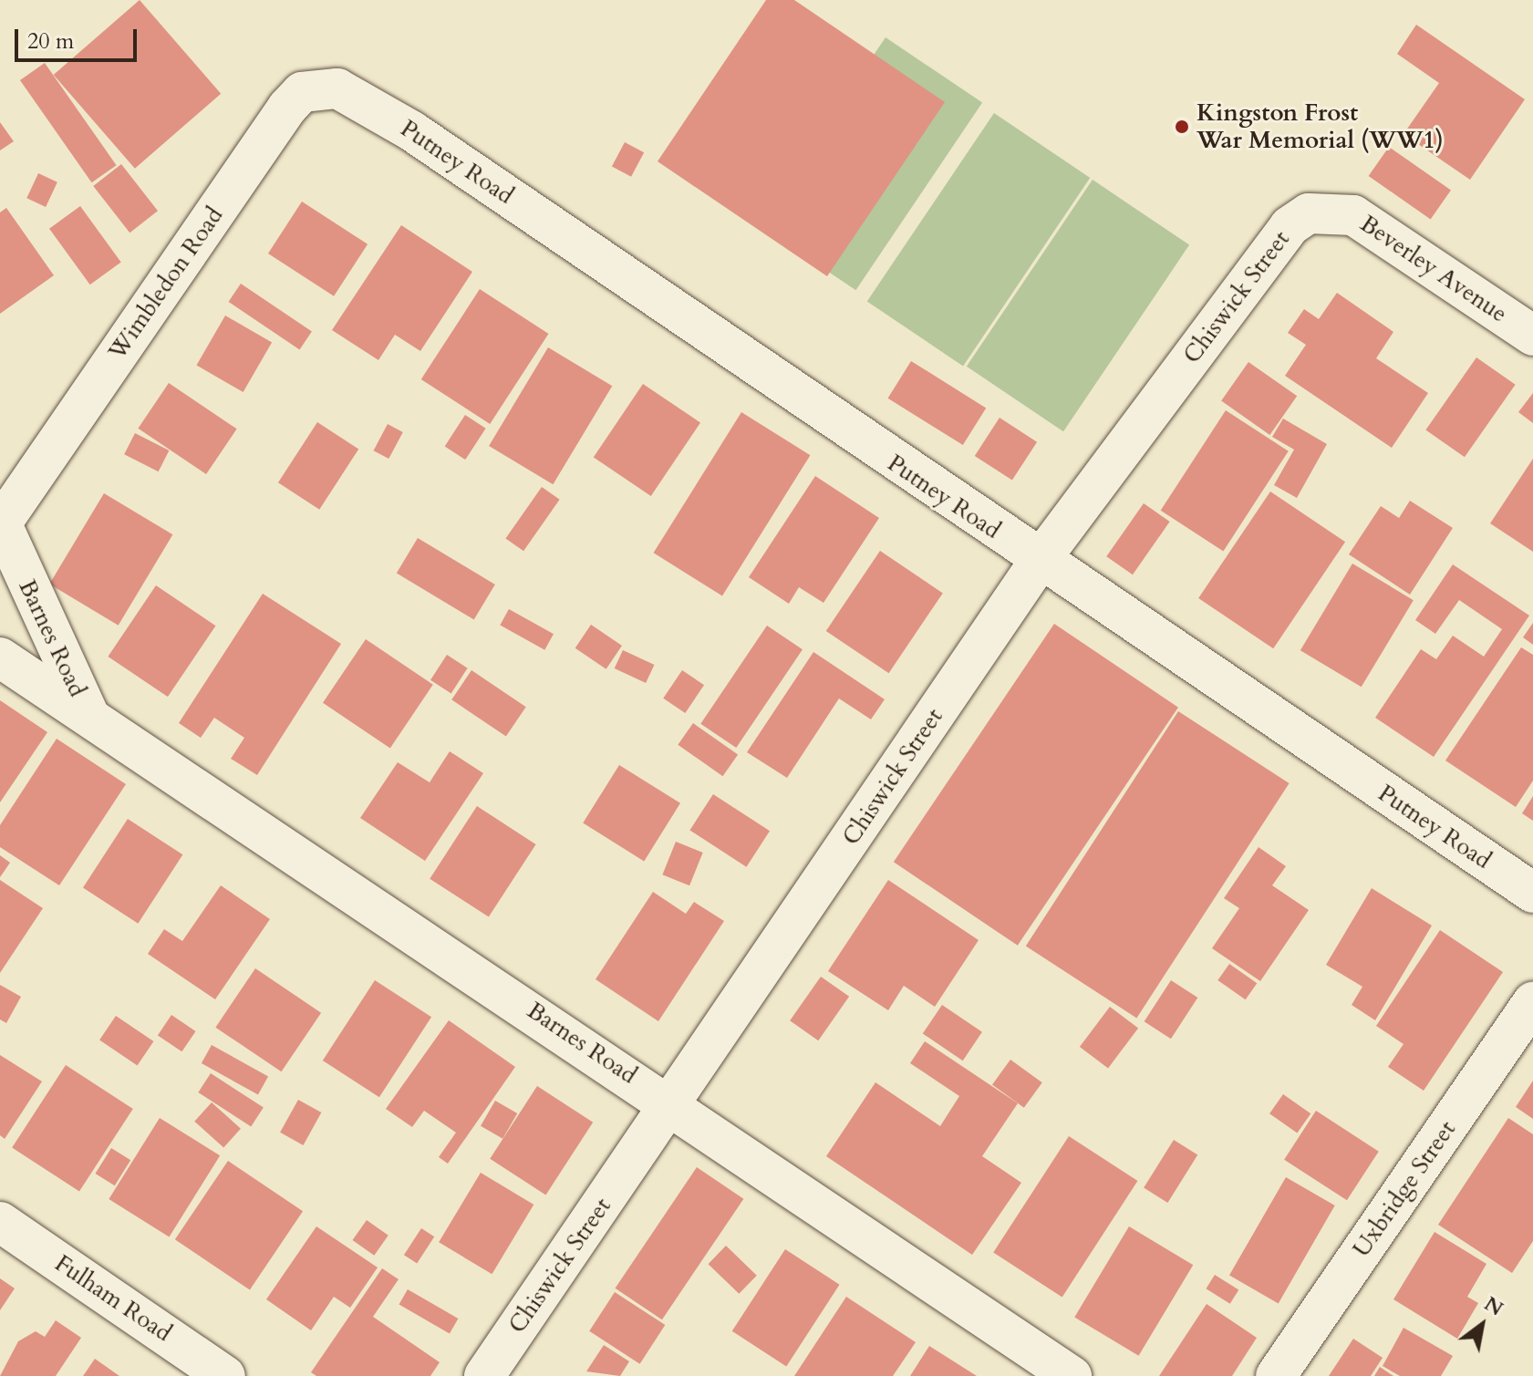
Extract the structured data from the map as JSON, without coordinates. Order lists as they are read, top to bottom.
{
  "streets": {
    "street": [
      "Putney Road",
      "Beverley Avenue",
      "Wimbledon Road",
      "Chiswick Street",
      "Barnes Road",
      "Uxbridge Street",
      "Fulham Road"
    ]
  },
  "crossings": [
    ["Putney Road", "Wimbledon Road"],
    ["Putney Road", "Chiswick Street"],
    ["Beverley Avenue", "Chiswick Street"],
    ["Wimbledon Road", "Barnes Road"],
    ["Chiswick Street", "Barnes Road"]
  ],
  "places": ["Kingston Frost War Memorial (WW1)"],
  "scale_bar": "20 m",
  "north": "top right"
}
